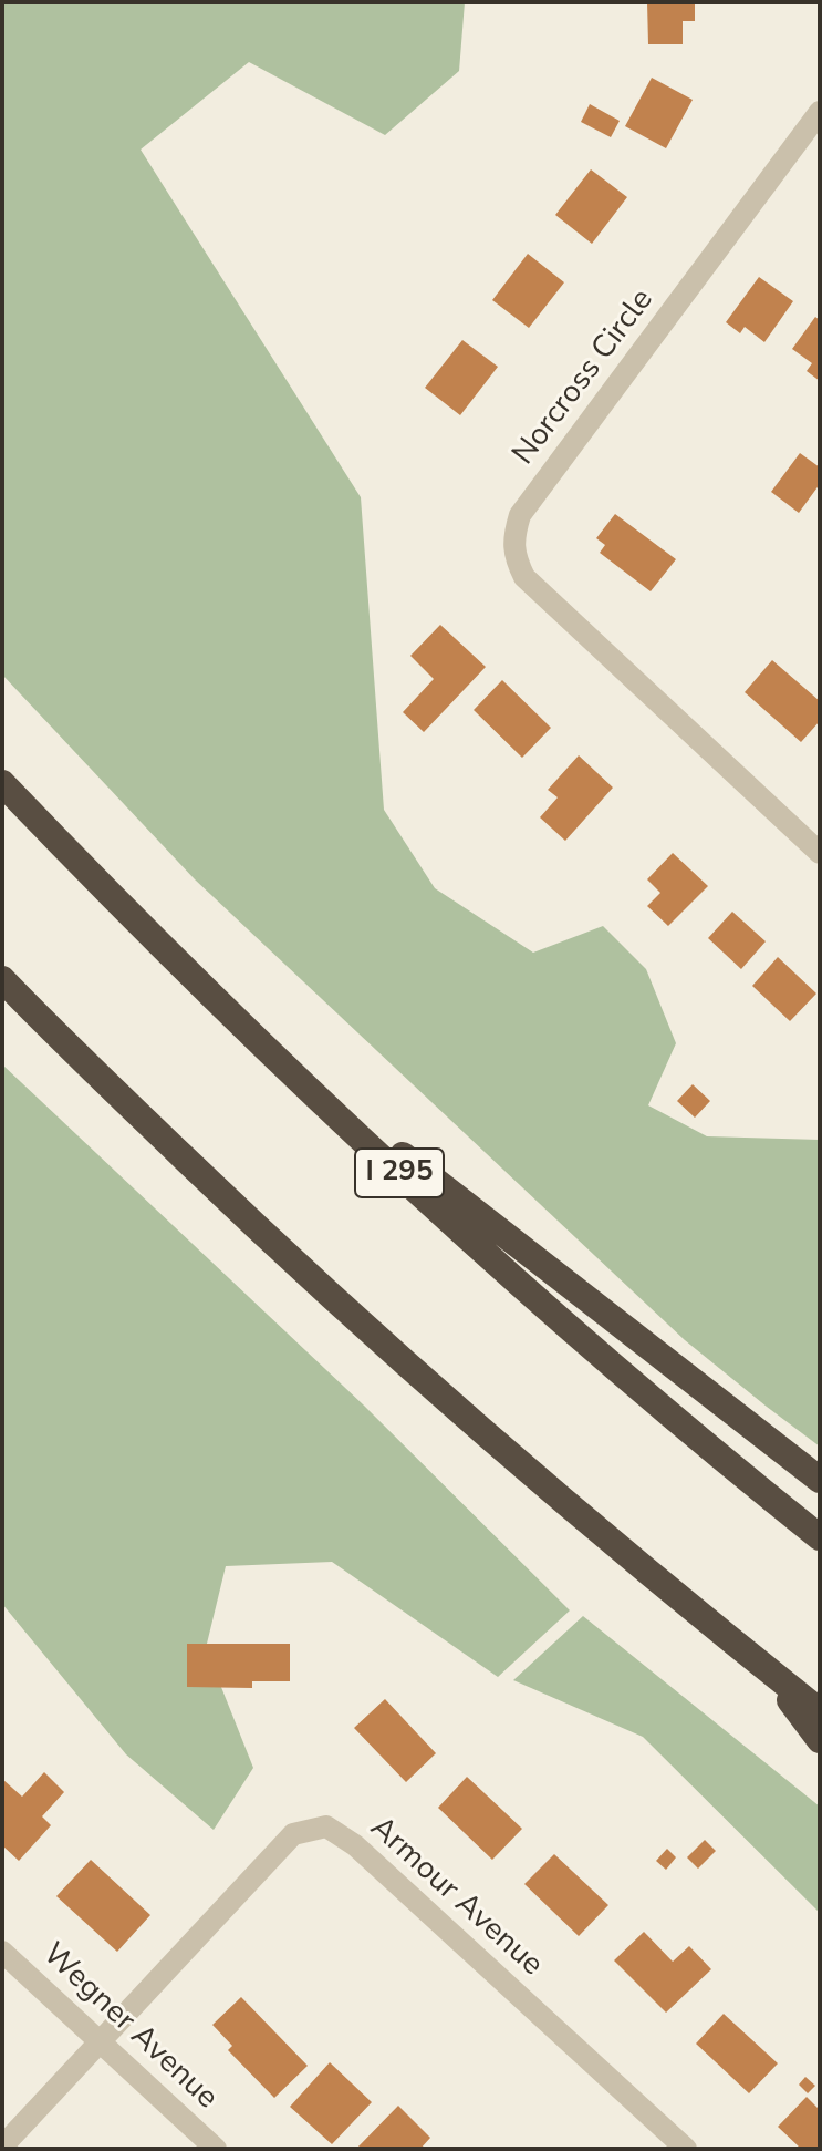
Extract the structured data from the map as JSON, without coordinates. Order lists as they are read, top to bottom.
{
  "streets": {
    "highway": ["I 295"],
    "street": ["Norcross Circle", "Armour Avenue", "Wegner Avenue"]
  },
  "crossings": [
    ["Armour Avenue", "Wegner Avenue"]
  ]
}
